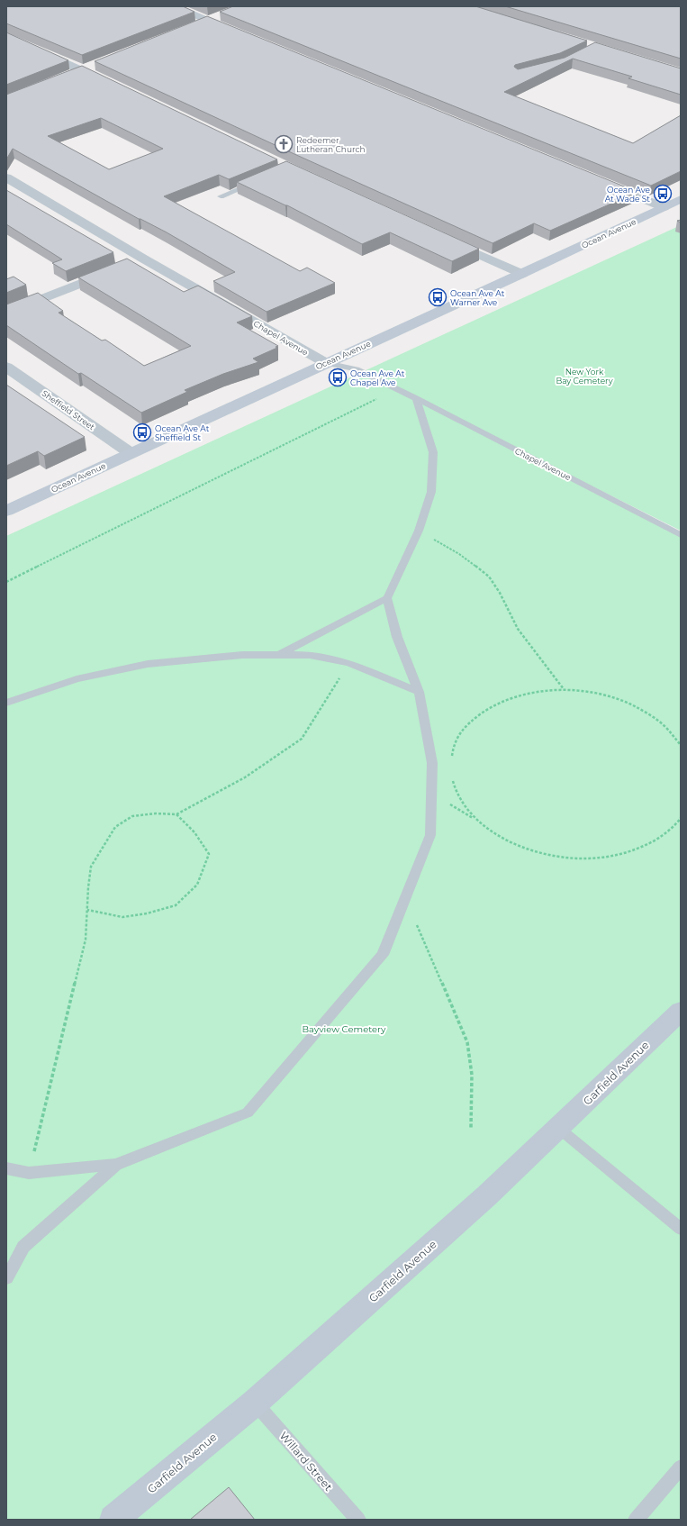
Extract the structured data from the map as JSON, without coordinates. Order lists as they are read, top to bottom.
{
  "streets": {
    "street": [
      "Ocean Avenue",
      "Chapel Avenue",
      "Sheffield Street",
      "Garfield Avenue"
    ],
    "lane": ["Willard Street"]
  },
  "crossings": [
    ["Ocean Avenue", "Chapel Avenue"],
    ["Ocean Avenue", "Sheffield Street"],
    ["Garfield Avenue", "Willard Street"]
  ],
  "parks": ["New York Bay Cemetery", "Bayview Cemetery"],
  "places": {
    "church": ["Redeemer Lutheran Church"],
    "bus stop": [
      "Ocean Ave At Wade St",
      "Ocean Ave At Warner Ave",
      "Ocean Ave At Chapel Ave",
      "Ocean Ave At Sheffield St"
    ]
  }
}
